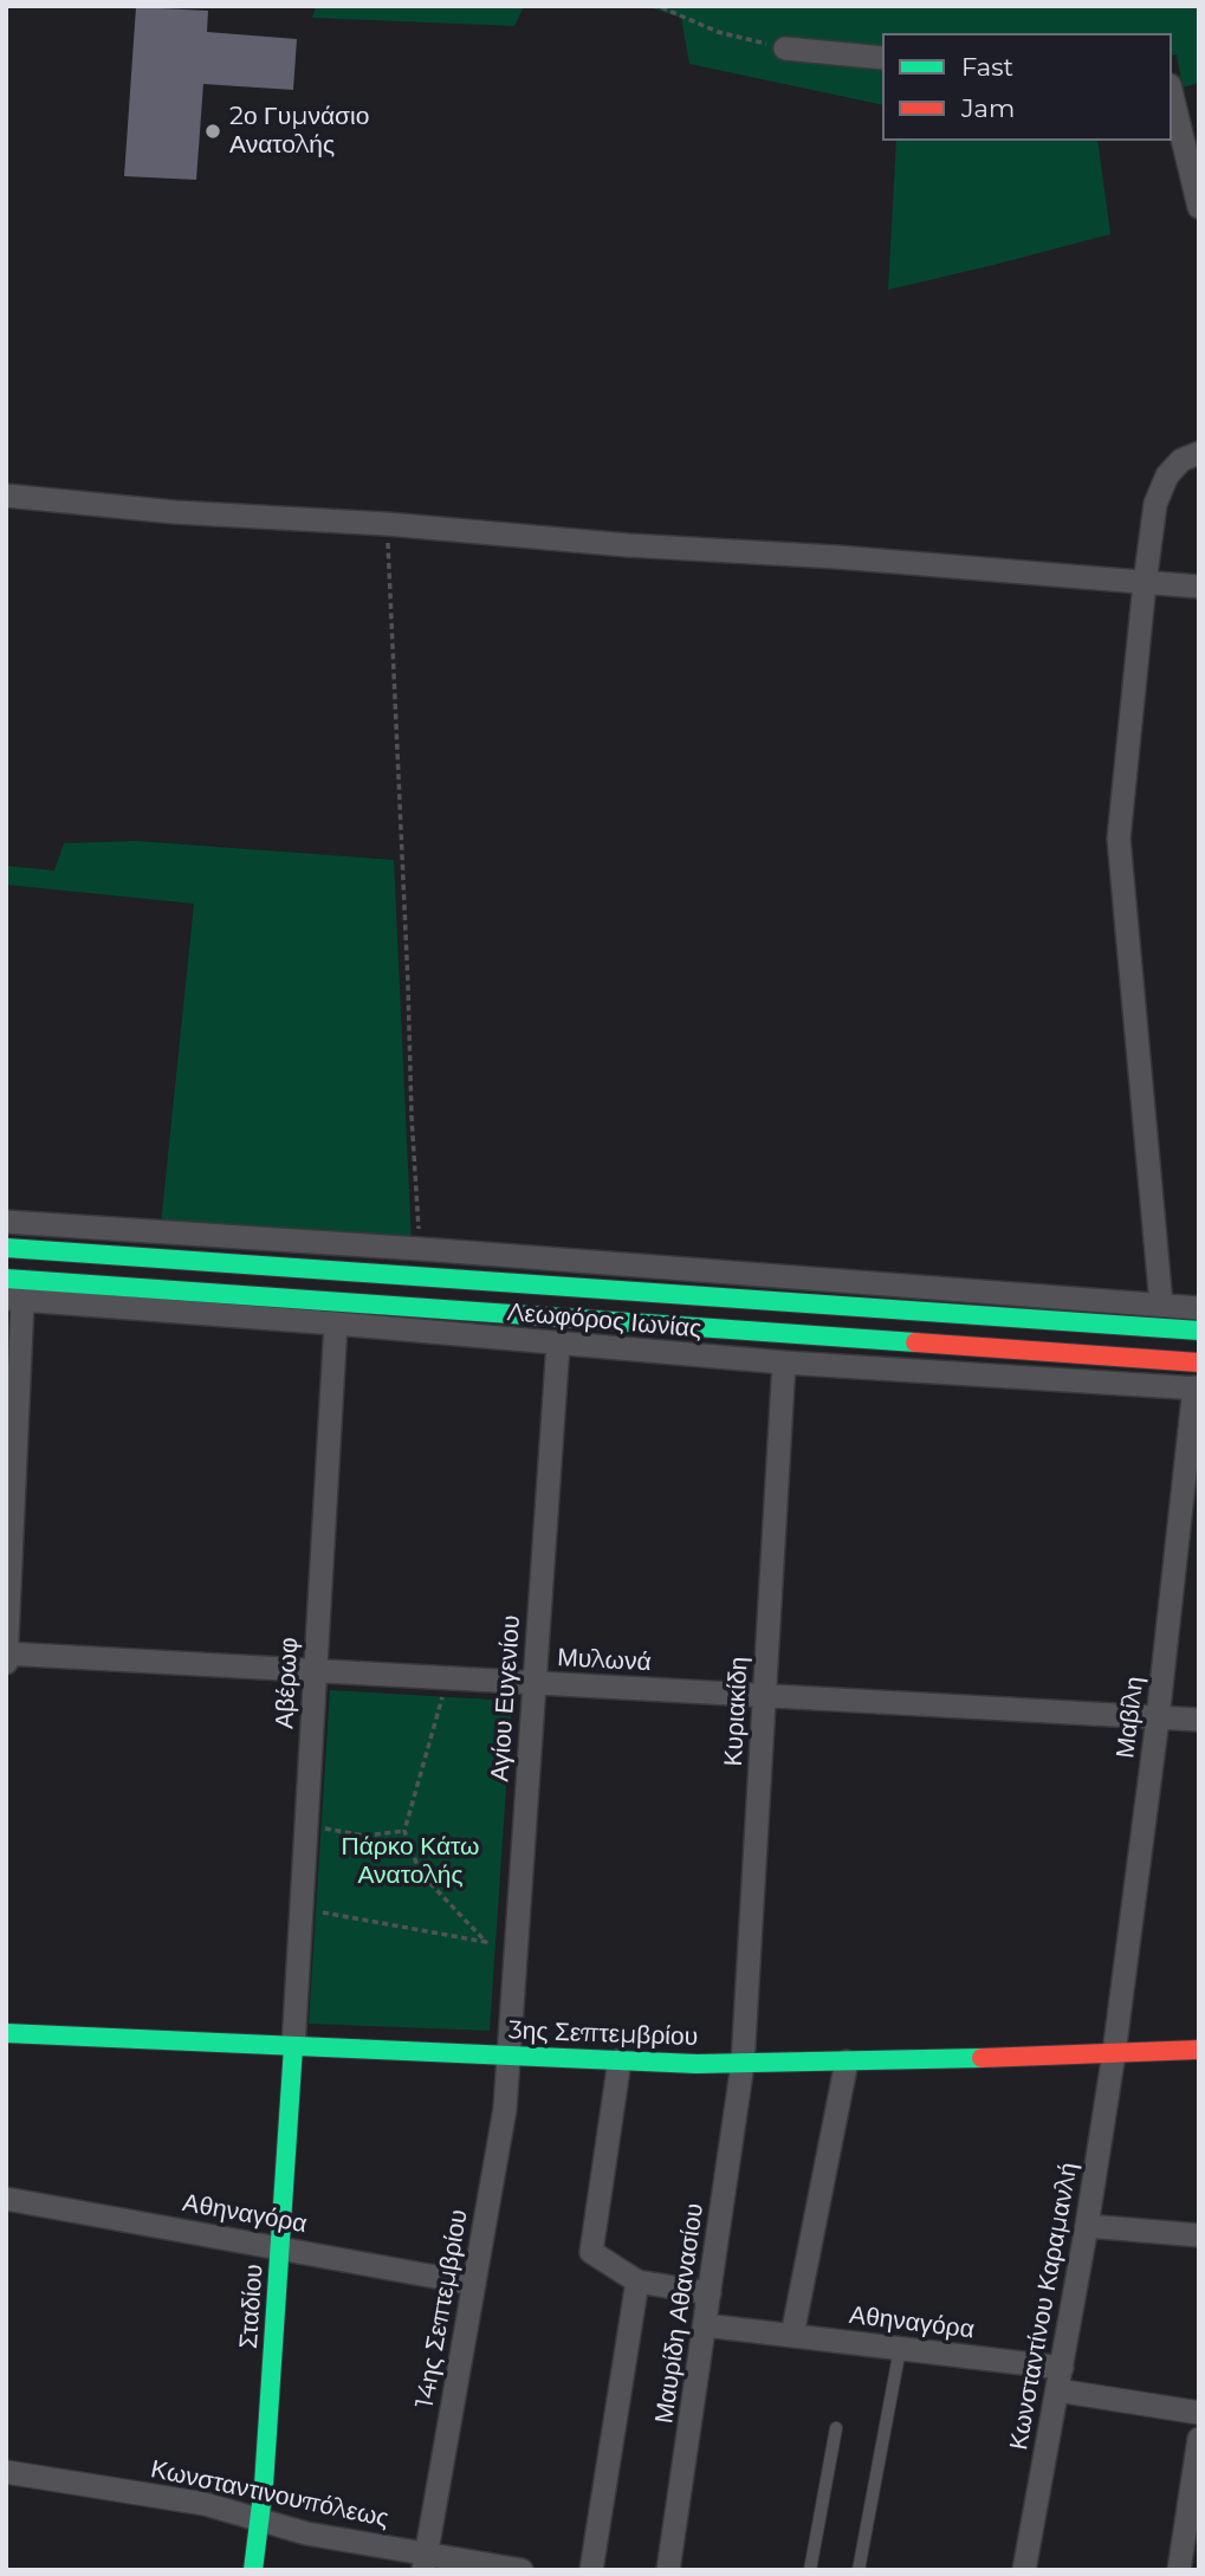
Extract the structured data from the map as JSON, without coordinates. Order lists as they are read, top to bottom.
{
  "streets": {
    "street": [
      "Λεωφόρος Ιωνίας",
      "Μυλωνά",
      "Αβέρωφ",
      "Αγίου Ευγενίου",
      "Κυριακίδη",
      "Μαβίλη",
      "3ης Σεπτεμβρίου",
      "Αθηναγόρα",
      "Σταδίου",
      "Κωνσταντίνου Καραμανλή",
      "14ης Σεπτεμβρίου",
      "Μαυρίδη Αθανασίου",
      "Κωνσταντινουπόλεως"
    ]
  },
  "crossings": [
    ["Λεωφόρος Ιωνίας", "Αβέρωφ"],
    ["Λεωφόρος Ιωνίας", "Αγίου Ευγενίου"],
    ["Λεωφόρος Ιωνίας", "Κυριακίδη"],
    ["Λεωφόρος Ιωνίας", "Μαβίλη"],
    ["Μυλωνά", "Αβέρωφ"],
    ["Μυλωνά", "Αγίου Ευγενίου"],
    ["Μυλωνά", "Κυριακίδη"],
    ["Μυλωνά", "Μαβίλη"],
    ["Αβέρωφ", "3ης Σεπτεμβρίου"],
    ["Αβέρωφ", "Σταδίου"],
    ["Αγίου Ευγενίου", "3ης Σεπτεμβρίου"],
    ["Αγίου Ευγενίου", "14ης Σεπτεμβρίου"],
    ["Κυριακίδη", "3ης Σεπτεμβρίου"],
    ["Κυριακίδη", "Μαυρίδη Αθανασίου"],
    ["Μαβίλη", "3ης Σεπτεμβρίου"],
    ["Μαβίλη", "Κωνσταντίνου Καραμανλή"],
    ["3ης Σεπτεμβρίου", "Σταδίου"],
    ["3ης Σεπτεμβρίου", "Κωνσταντίνου Καραμανλή"],
    ["3ης Σεπτεμβρίου", "14ης Σεπτεμβρίου"],
    ["3ης Σεπτεμβρίου", "Μαυρίδη Αθανασίου"],
    ["Αθηναγόρα", "Σταδίου"],
    ["Αθηναγόρα", "Κωνσταντίνου Καραμανλή"],
    ["Αθηναγόρα", "14ης Σεπτεμβρίου"],
    ["Αθηναγόρα", "Μαυρίδη Αθανασίου"],
    ["Σταδίου", "Κωνσταντινουπόλεως"],
    ["14ης Σεπτεμβρίου", "Κωνσταντινουπόλεως"]
  ],
  "parks": ["Πάρκο Κάτω Ανατολής"],
  "places": ["2ο Γυμνάσιο Ανατολής"],
  "legend": ["Fast", "Jam"]
}
